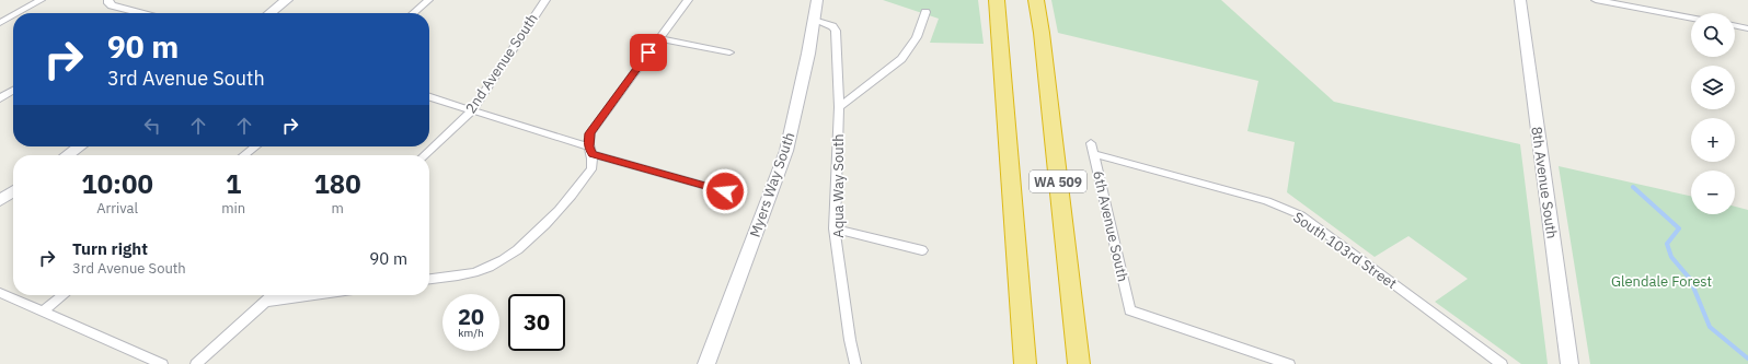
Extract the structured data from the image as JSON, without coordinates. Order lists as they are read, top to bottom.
{
  "streets": {
    "highway": ["WA 509"],
    "street": [
      "2nd Avenue South",
      "8th Avenue South",
      "Myers Way South",
      "Aqua Way South",
      "6th Avenue South",
      "South 103rd Street"
    ]
  },
  "crossings": [
    ["Myers Way South", "Aqua Way South"],
    ["6th Avenue South", "South 103rd Street"]
  ],
  "parks": ["Glendale Forest"],
  "page": {
    "map_buttons": ["+", "−"],
    "turn": ["90 m", "3rd Avenue South"],
    "eta": [
      "10:00",
      "Arrival",
      "1",
      "min",
      "180",
      "m"
    ],
    "list": [
      {
        "name": "Turn right",
        "note": "3rd Avenue South",
        "value": "90 m"
      }
    ],
    "speed": "20 km/h",
    "limit": "30"
  }
}
